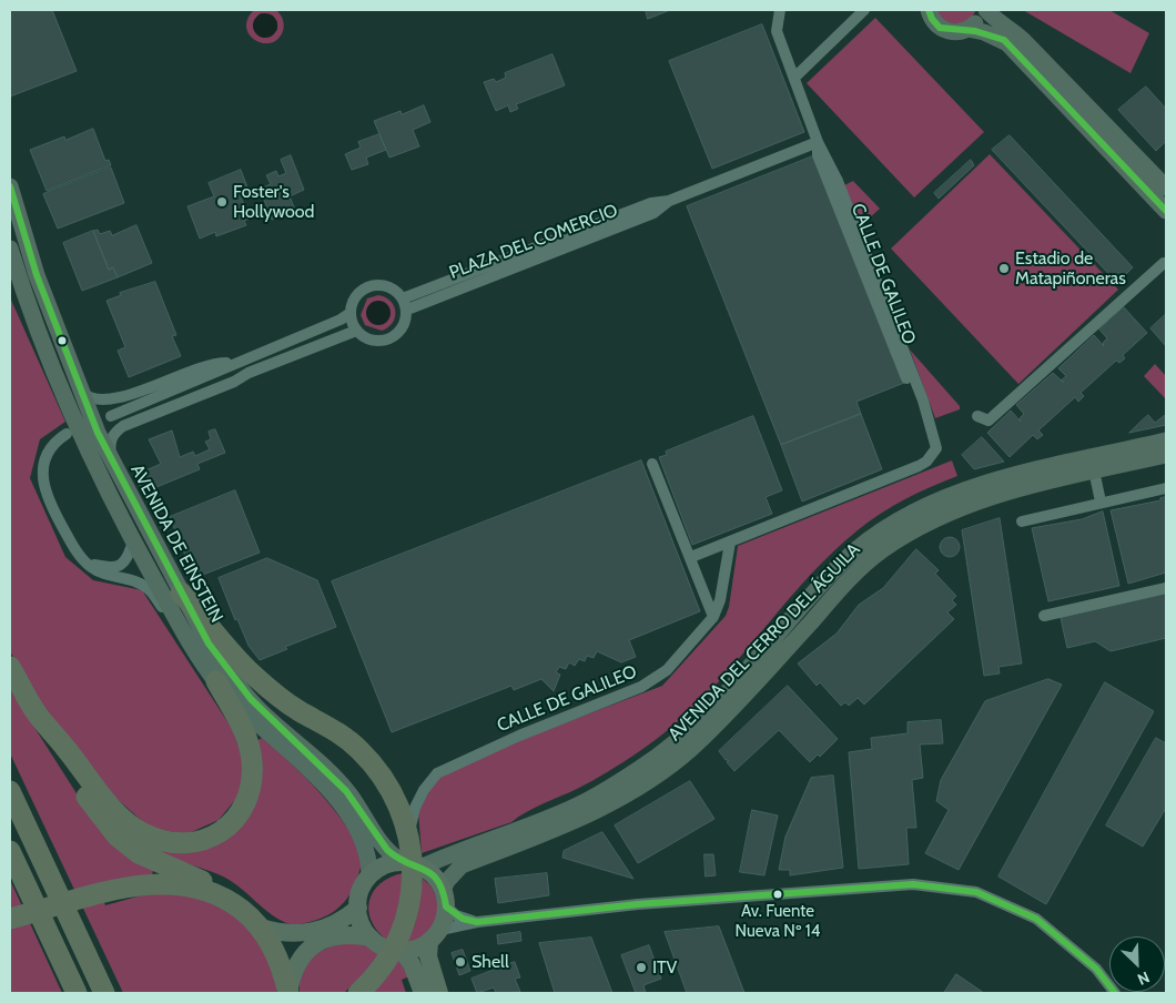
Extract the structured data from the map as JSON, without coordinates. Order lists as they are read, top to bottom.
{
  "streets": {
    "street": [
      "PLAZA DEL COMERCIO",
      "CALLE DE GALILEO",
      "AVENIDA DE EINSTEIN",
      "AVENIDA DEL CERRO DEL ÁGUILA"
    ]
  },
  "crossings": [
    ["PLAZA DEL COMERCIO", "CALLE DE GALILEO"],
    ["AVENIDA DE EINSTEIN", "AVENIDA DEL CERRO DEL ÁGUILA"]
  ],
  "places": [
    "Foster's Hollywood",
    "Estadio de Matapiñoneras",
    "Av. Fuente Nueva Nº 14",
    "Shell",
    "ITV"
  ],
  "north": "bottom right"
}
